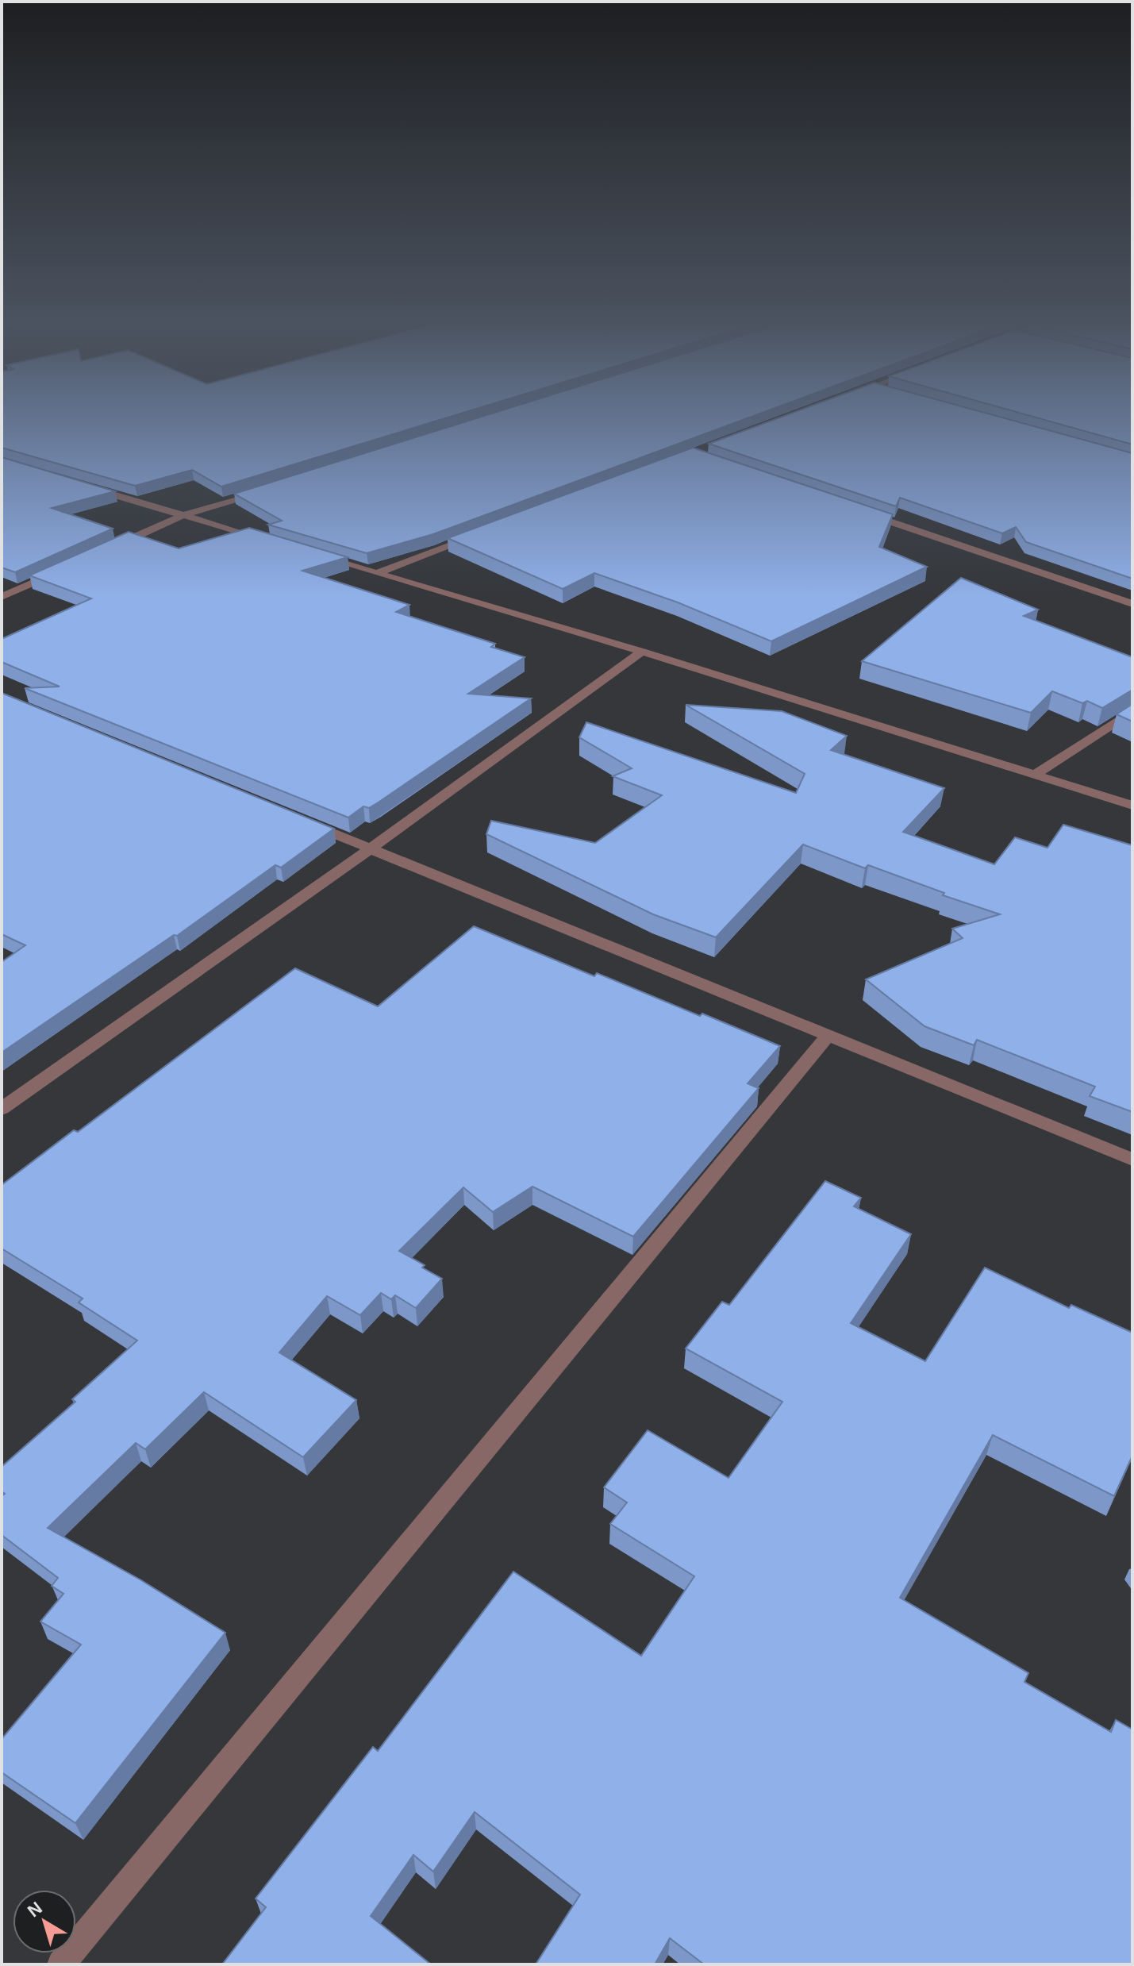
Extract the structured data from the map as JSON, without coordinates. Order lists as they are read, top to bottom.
{
  "north": "top left"
}
